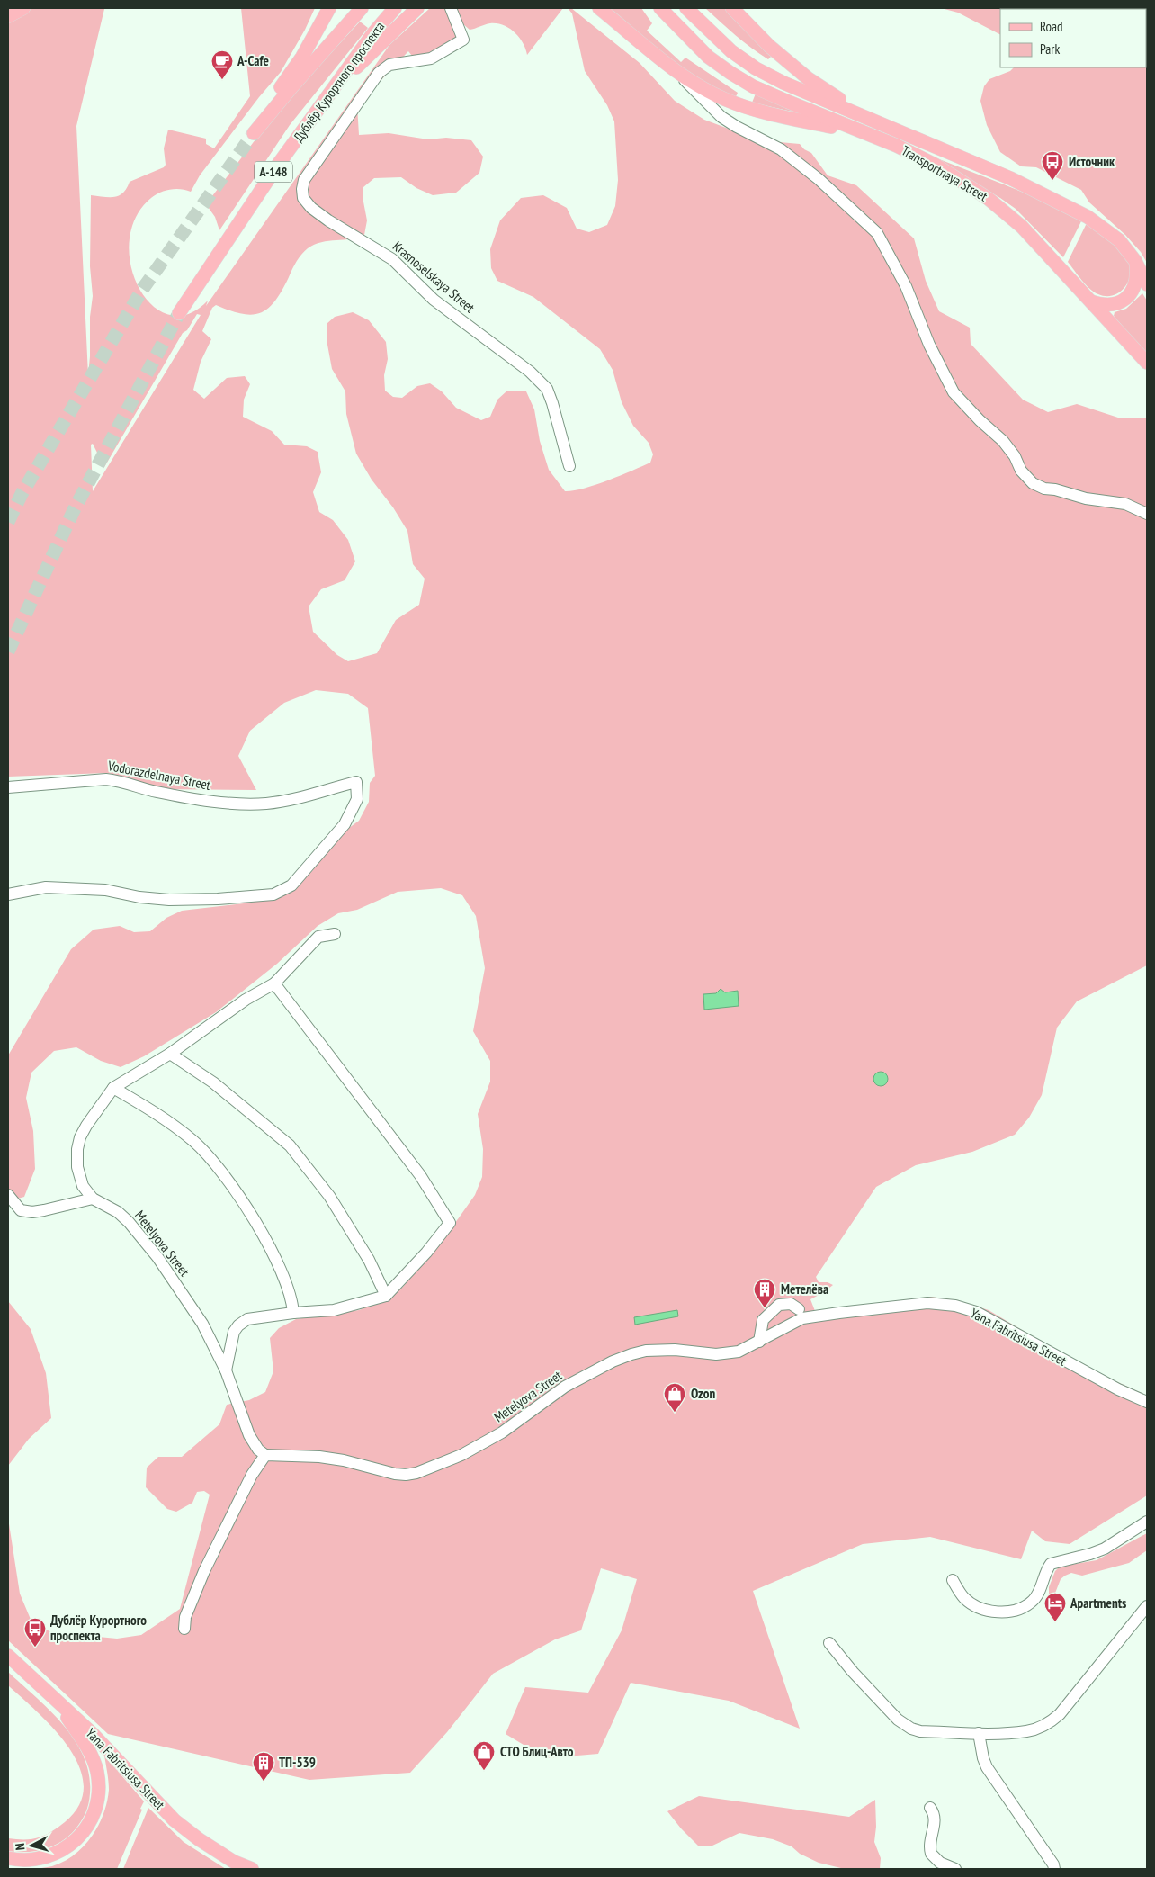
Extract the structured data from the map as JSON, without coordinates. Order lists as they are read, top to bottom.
{
  "streets": {
    "main road": [
      "Дублёр Курортного проспекта",
      "А-148",
      "Transportnaya Street",
      "Yana Fabritsiusa Street"
    ],
    "street": ["Krasnoselskaya Street", "Vodorazdelnaya Street", "Metelyova Street"]
  },
  "crossings": [
    ["Дублёр Курортного проспекта", "А-148"],
    ["Metelyova Street", "Yana Fabritsiusa Street"]
  ],
  "places": {
    "cafe": ["A-Cafe"],
    "bus stop": ["Источник", "Дублёр Курортного проспекта"],
    "building": ["Метелёва", "ТП-539"],
    "shop": ["Ozon", "СТО Блиц-Авто"],
    "hotel": ["Apartments"]
  },
  "legend": ["Road", "Park"],
  "north": "left"
}
